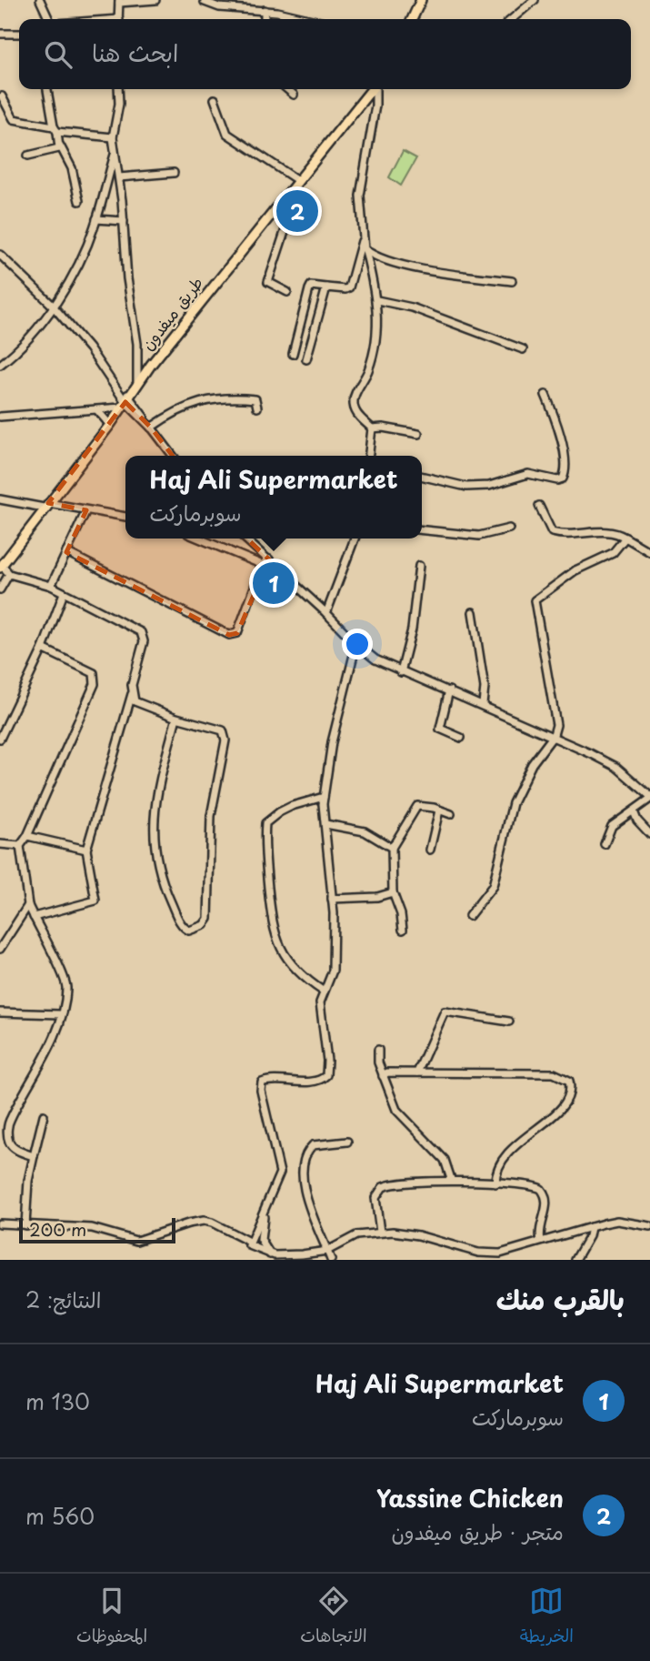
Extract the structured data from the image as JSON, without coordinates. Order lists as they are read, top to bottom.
{
  "streets": {
    "main road": ["طريق ميفدون"]
  },
  "scale_bar": "200 m",
  "page": {
    "search": "ابحث هنا",
    "pins": ["2", "1"],
    "popup": ["Haj Ali Supermarket", "سوبرماركت"],
    "scale": "200 m",
    "heading": ["بالقرب منك", "النتائج: 2"],
    "list": [
      {
        "mark": "1",
        "name": "Haj Ali Supermarket",
        "note": "سوبرماركت",
        "value": "130 m"
      },
      {
        "mark": "2",
        "name": "Yassine Chicken",
        "note": "متجر · طريق ميفدون",
        "value": "560 m"
      }
    ],
    "nav": ["الخريطة", "الاتجاهات", "المحفوظات"]
  }
}
